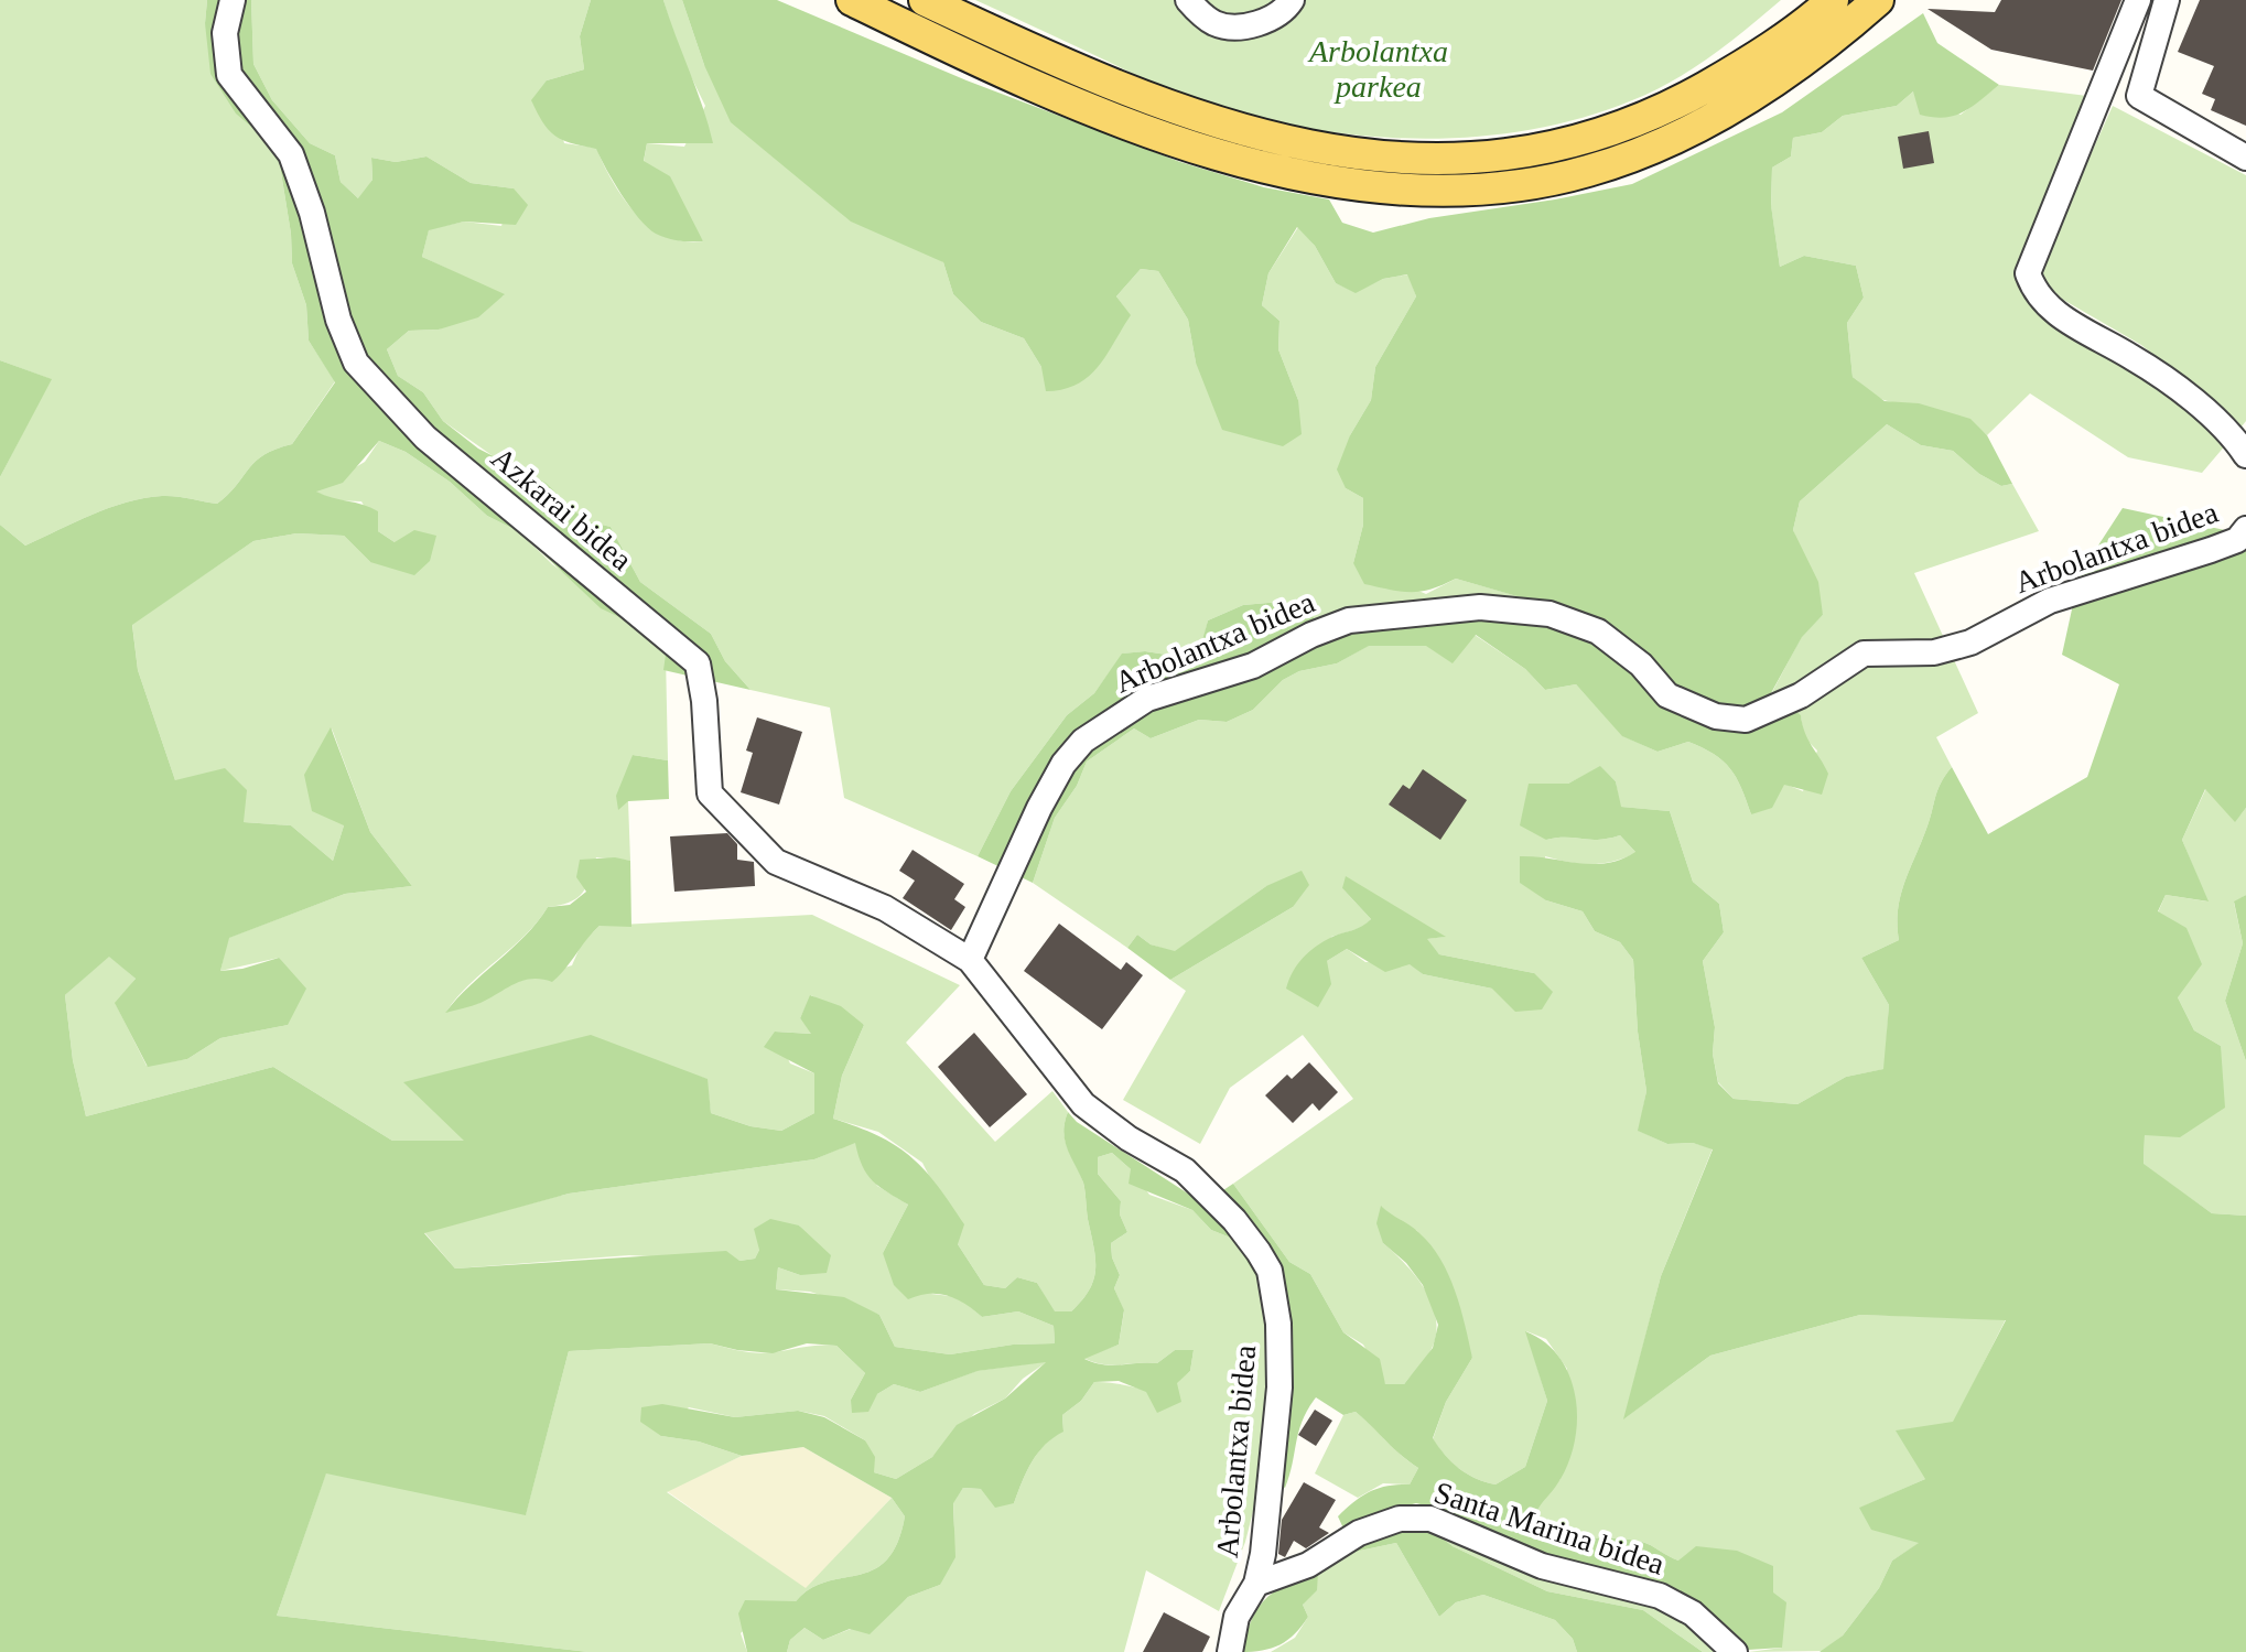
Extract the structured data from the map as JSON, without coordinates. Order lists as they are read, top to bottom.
{
  "streets": {
    "street": ["Azkarai bidea", "Arbolantxa bidea", "Santa Marina bidea"]
  },
  "crossings": [
    ["Azkarai bidea", "Arbolantxa bidea"],
    ["Arbolantxa bidea", "Santa Marina bidea"]
  ],
  "parks": ["Arbolantxa parkea"]
}
